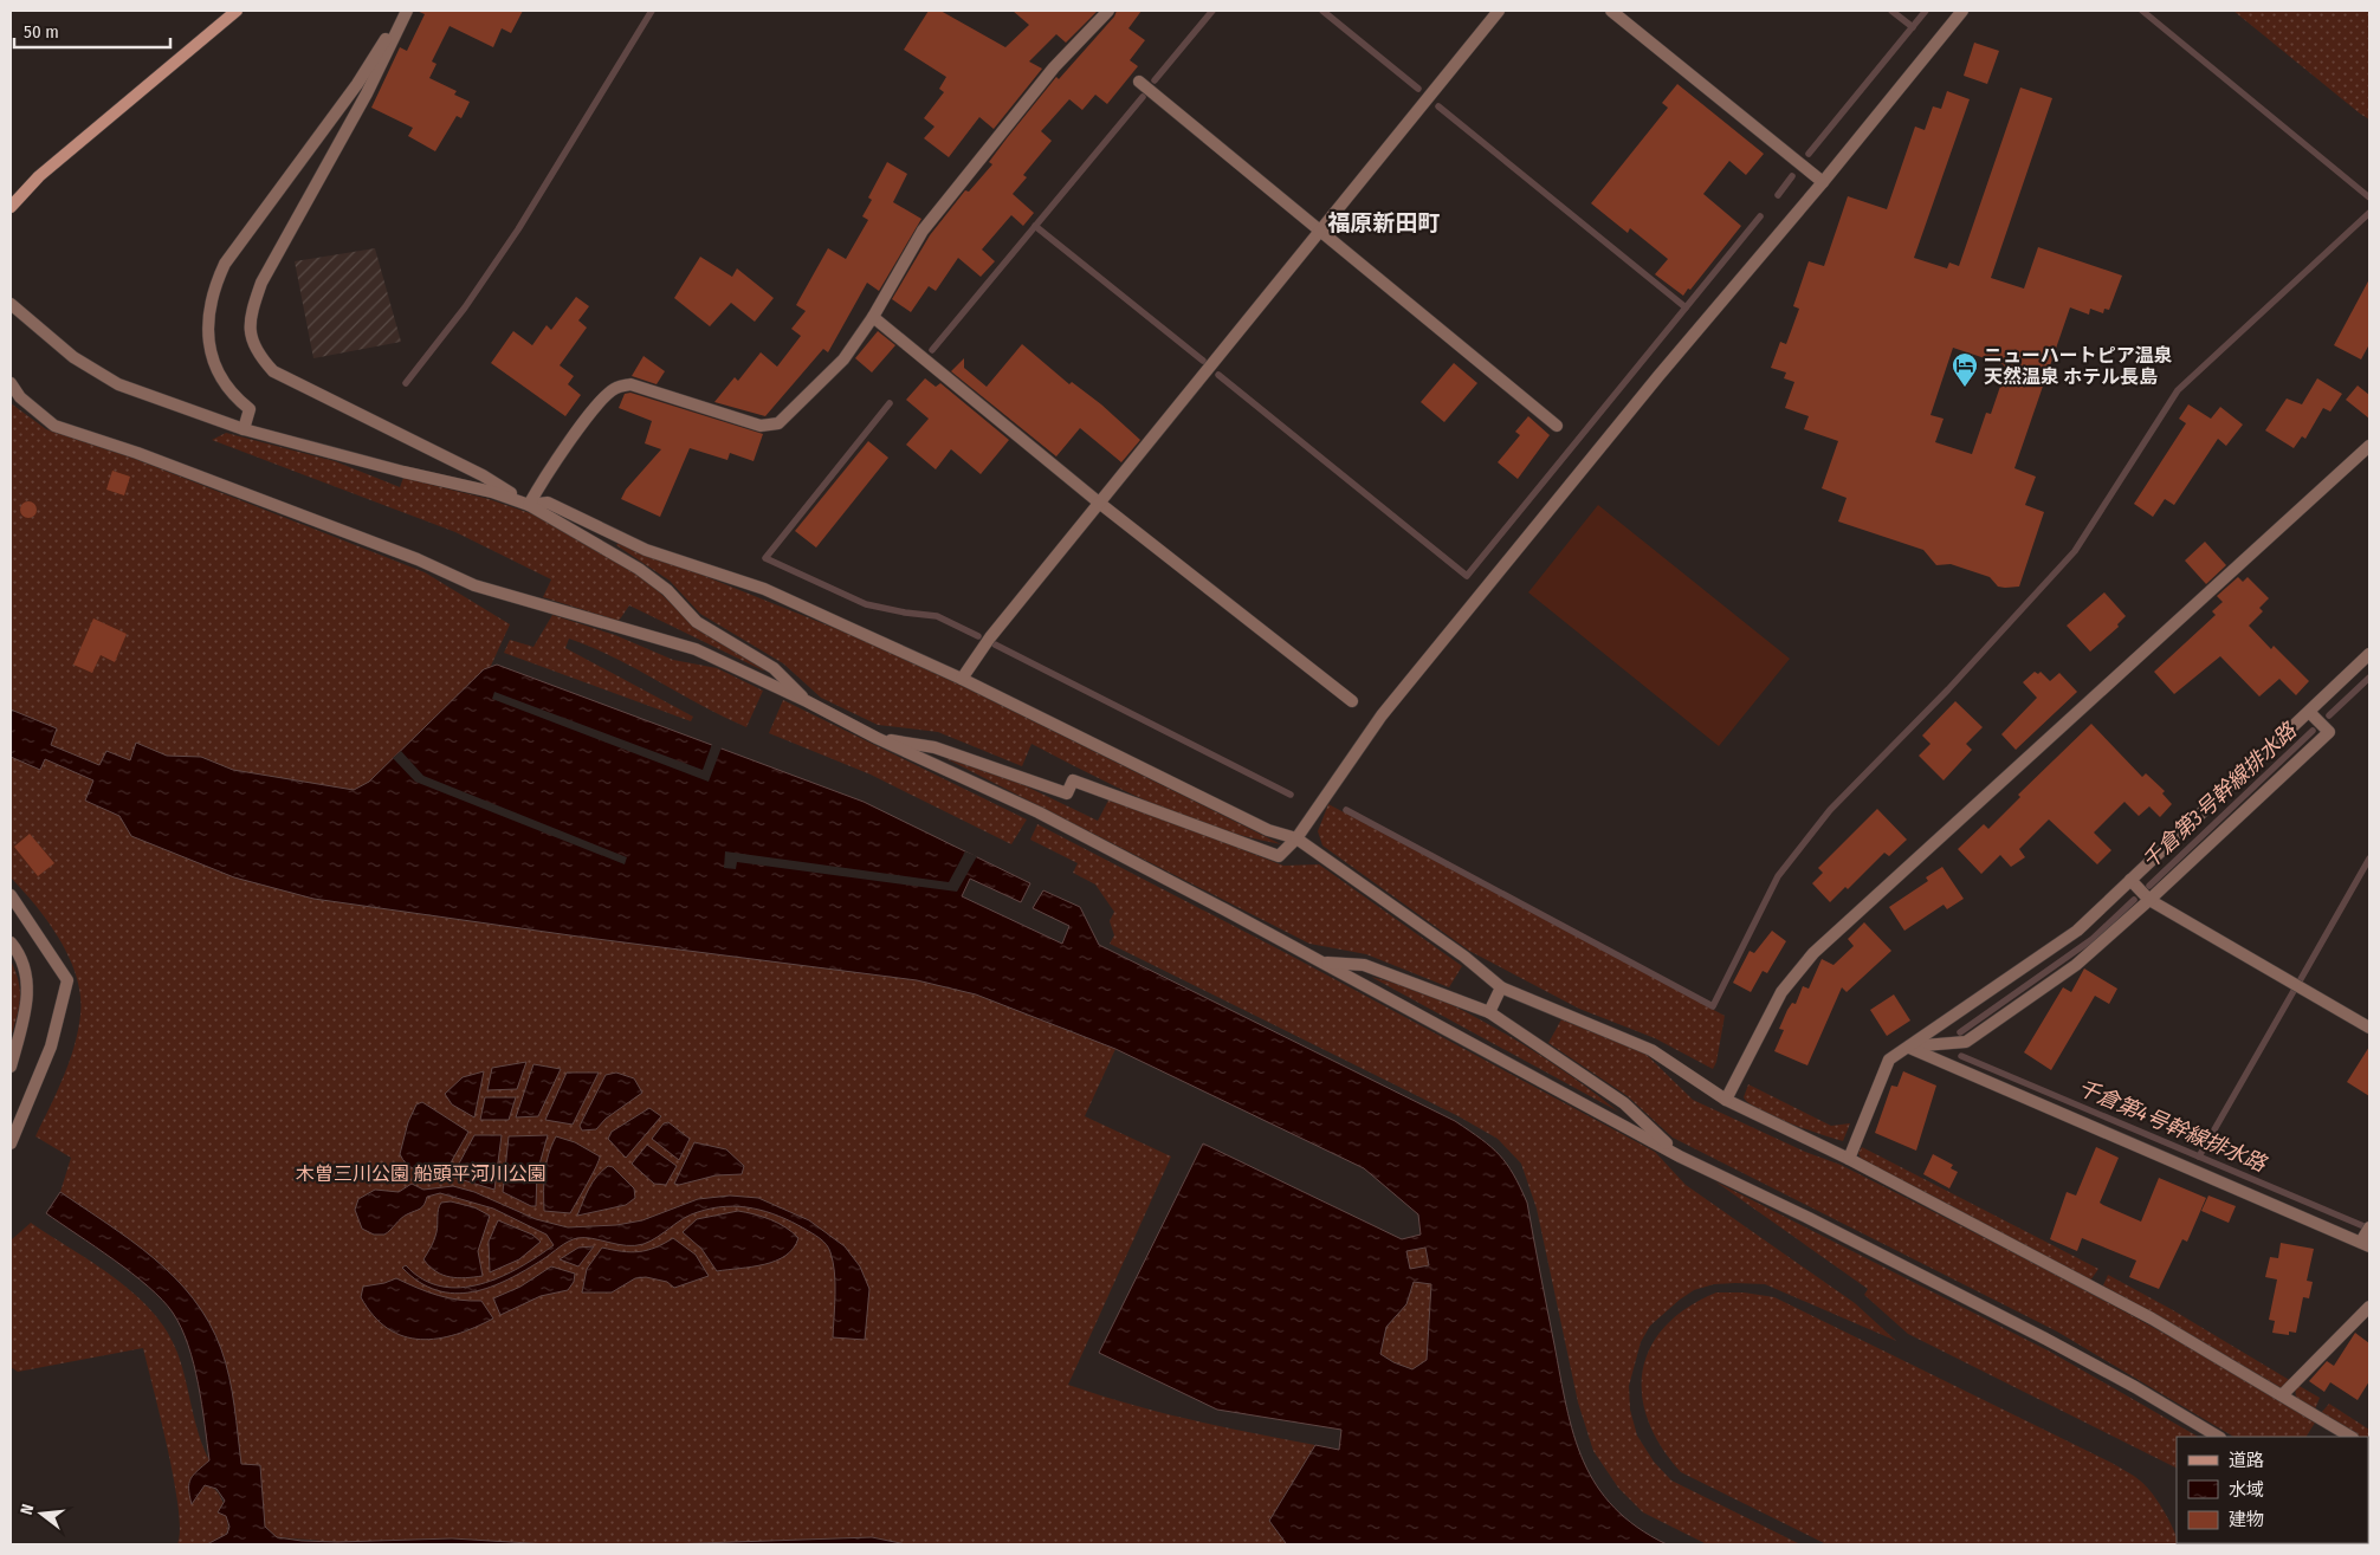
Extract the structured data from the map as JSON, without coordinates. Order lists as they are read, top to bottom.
{
  "districts": ["福原新田町"],
  "water": ["千倉第3号幹線排水路", "千倉第4号幹線排水路"],
  "parks": ["木曽三川公園 船頭平河川公園"],
  "places": {
    "hotel": ["ニューハートピア温泉 天然温泉 ホテル長島"]
  },
  "legend": ["道路", "水域", "建物"],
  "scale_bar": "50 m",
  "north": "left"
}
